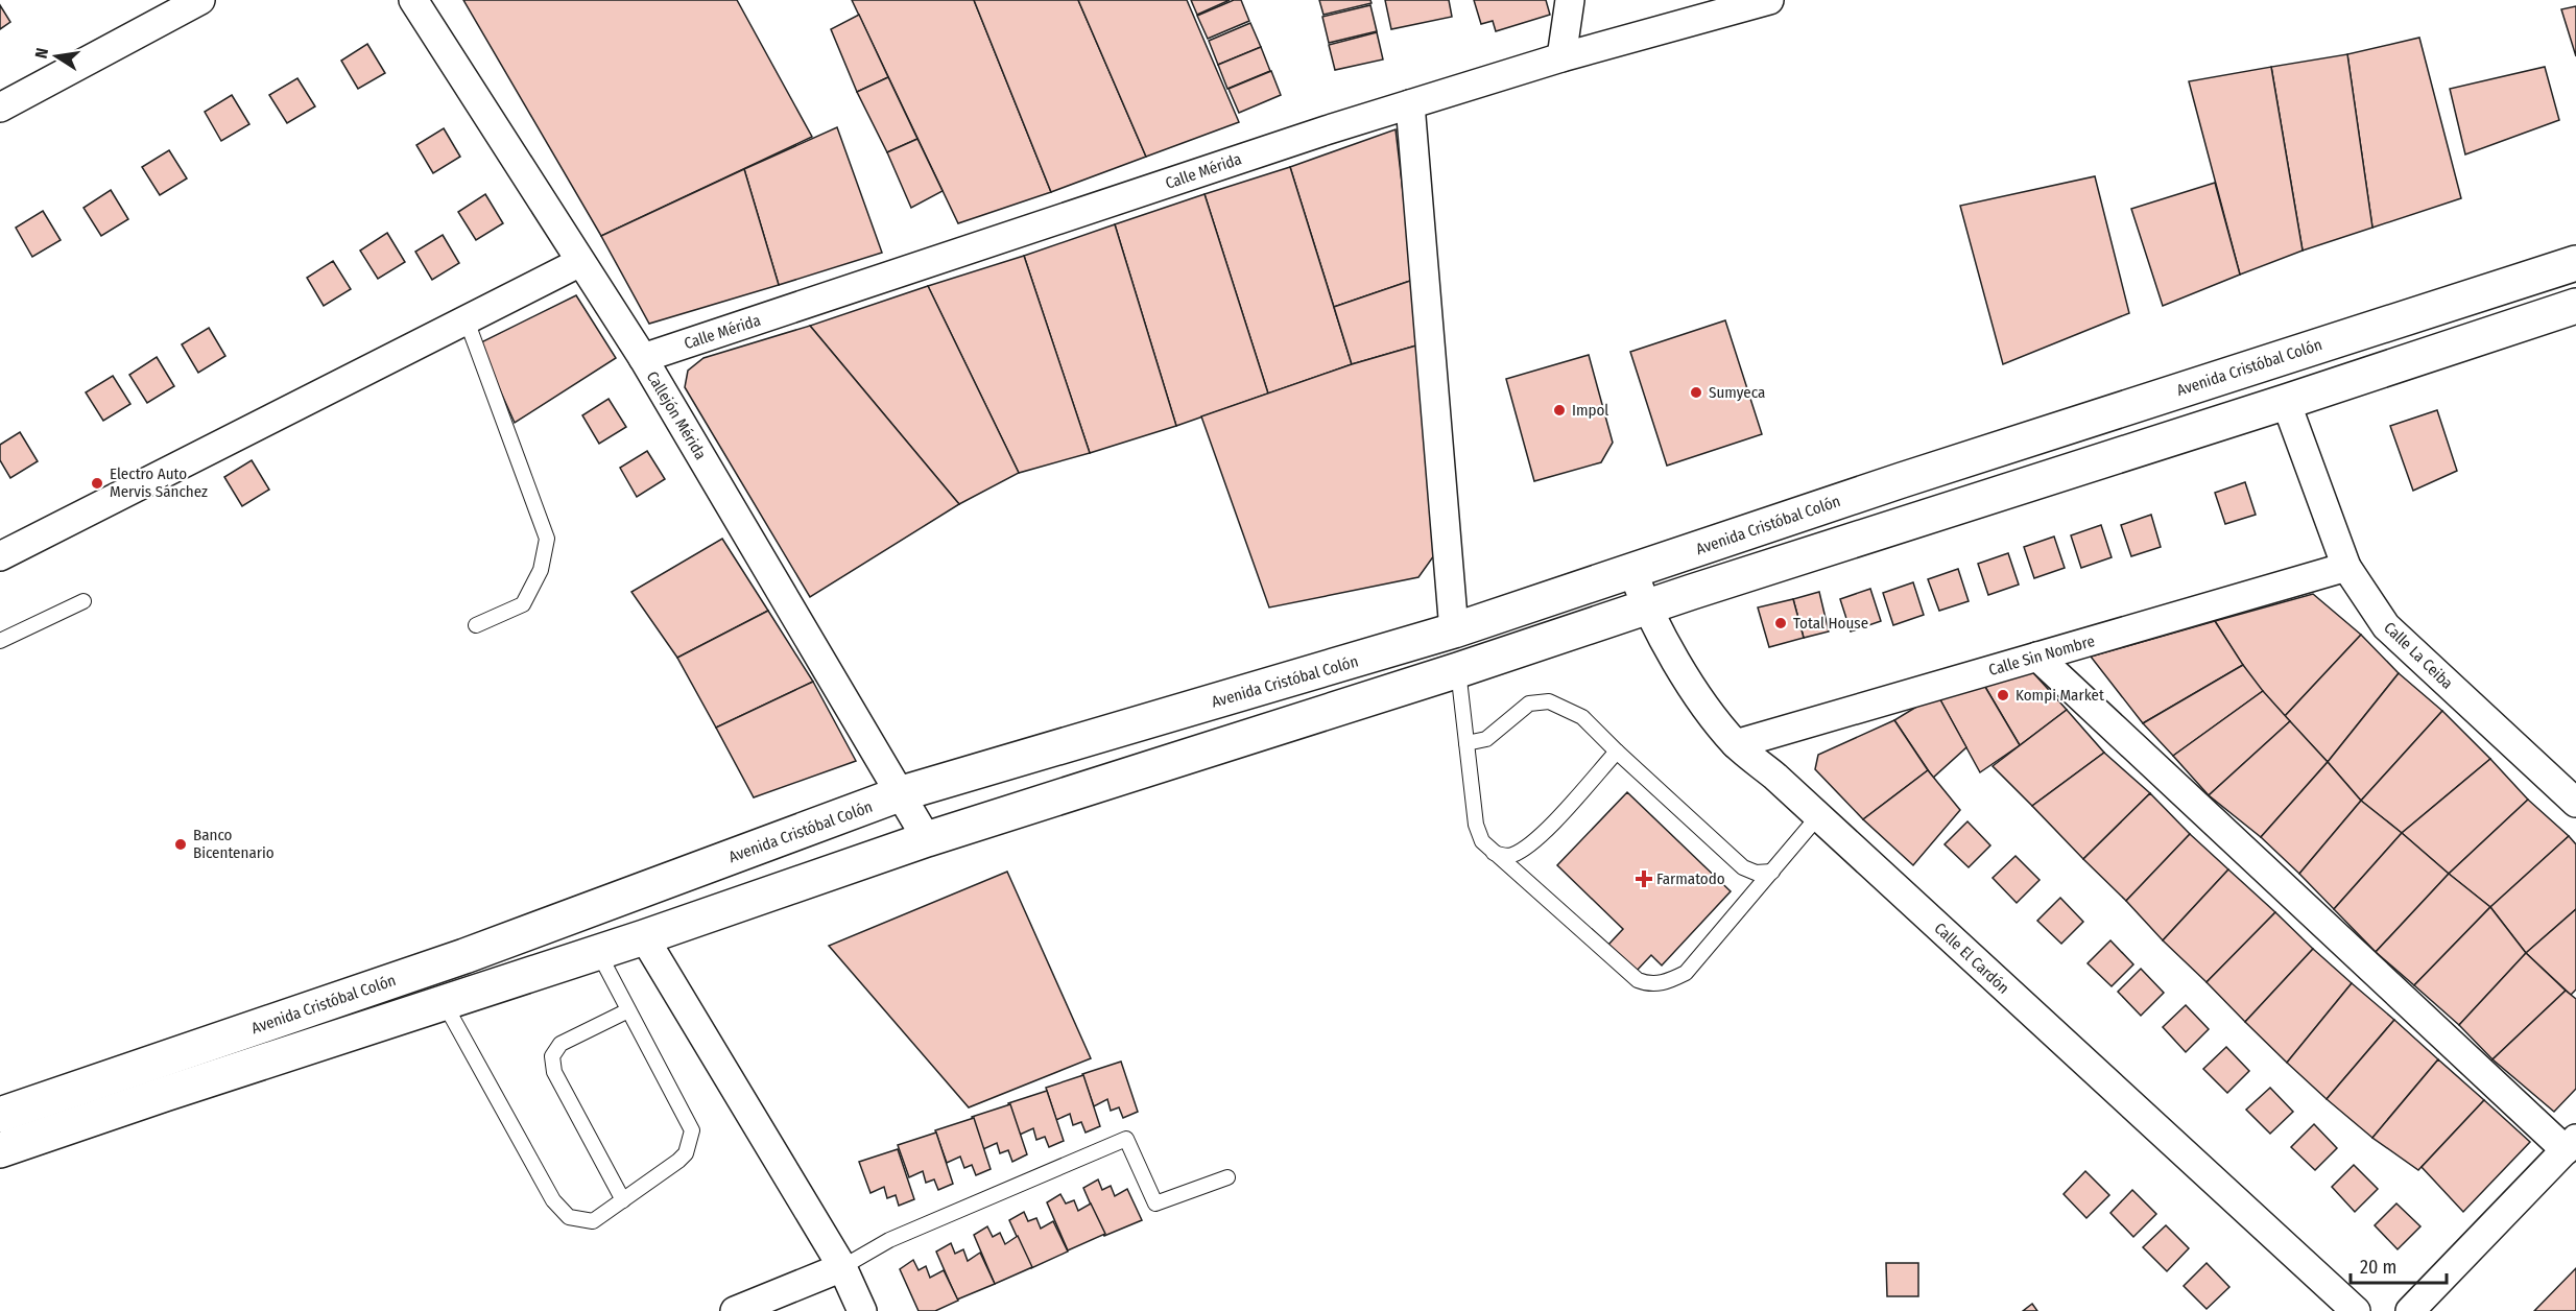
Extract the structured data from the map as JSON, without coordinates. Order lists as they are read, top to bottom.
{
  "streets": {
    "street": [
      "Calle Mérida",
      "Avenida Cristóbal Colón",
      "Callejón Mérida",
      "Calle Sin Nombre",
      "Calle La Ceiba",
      "Calle El Cardón"
    ]
  },
  "crossings": [
    ["Calle Mérida", "Callejón Mérida"],
    ["Avenida Cristóbal Colón", "Callejón Mérida"],
    ["Avenida Cristóbal Colón", "Calle El Cardón"],
    ["Calle Sin Nombre", "Calle La Ceiba"],
    ["Calle Sin Nombre", "Calle El Cardón"]
  ],
  "places": {
    "other": [
      "Sumyeca",
      "Impol",
      "Electro Auto Mervis Sánchez",
      "Total House",
      "Kompi Market",
      "Banco Bicentenario"
    ],
    "health": ["Farmatodo"]
  },
  "scale_bar": "20 m",
  "north": "left"
}
